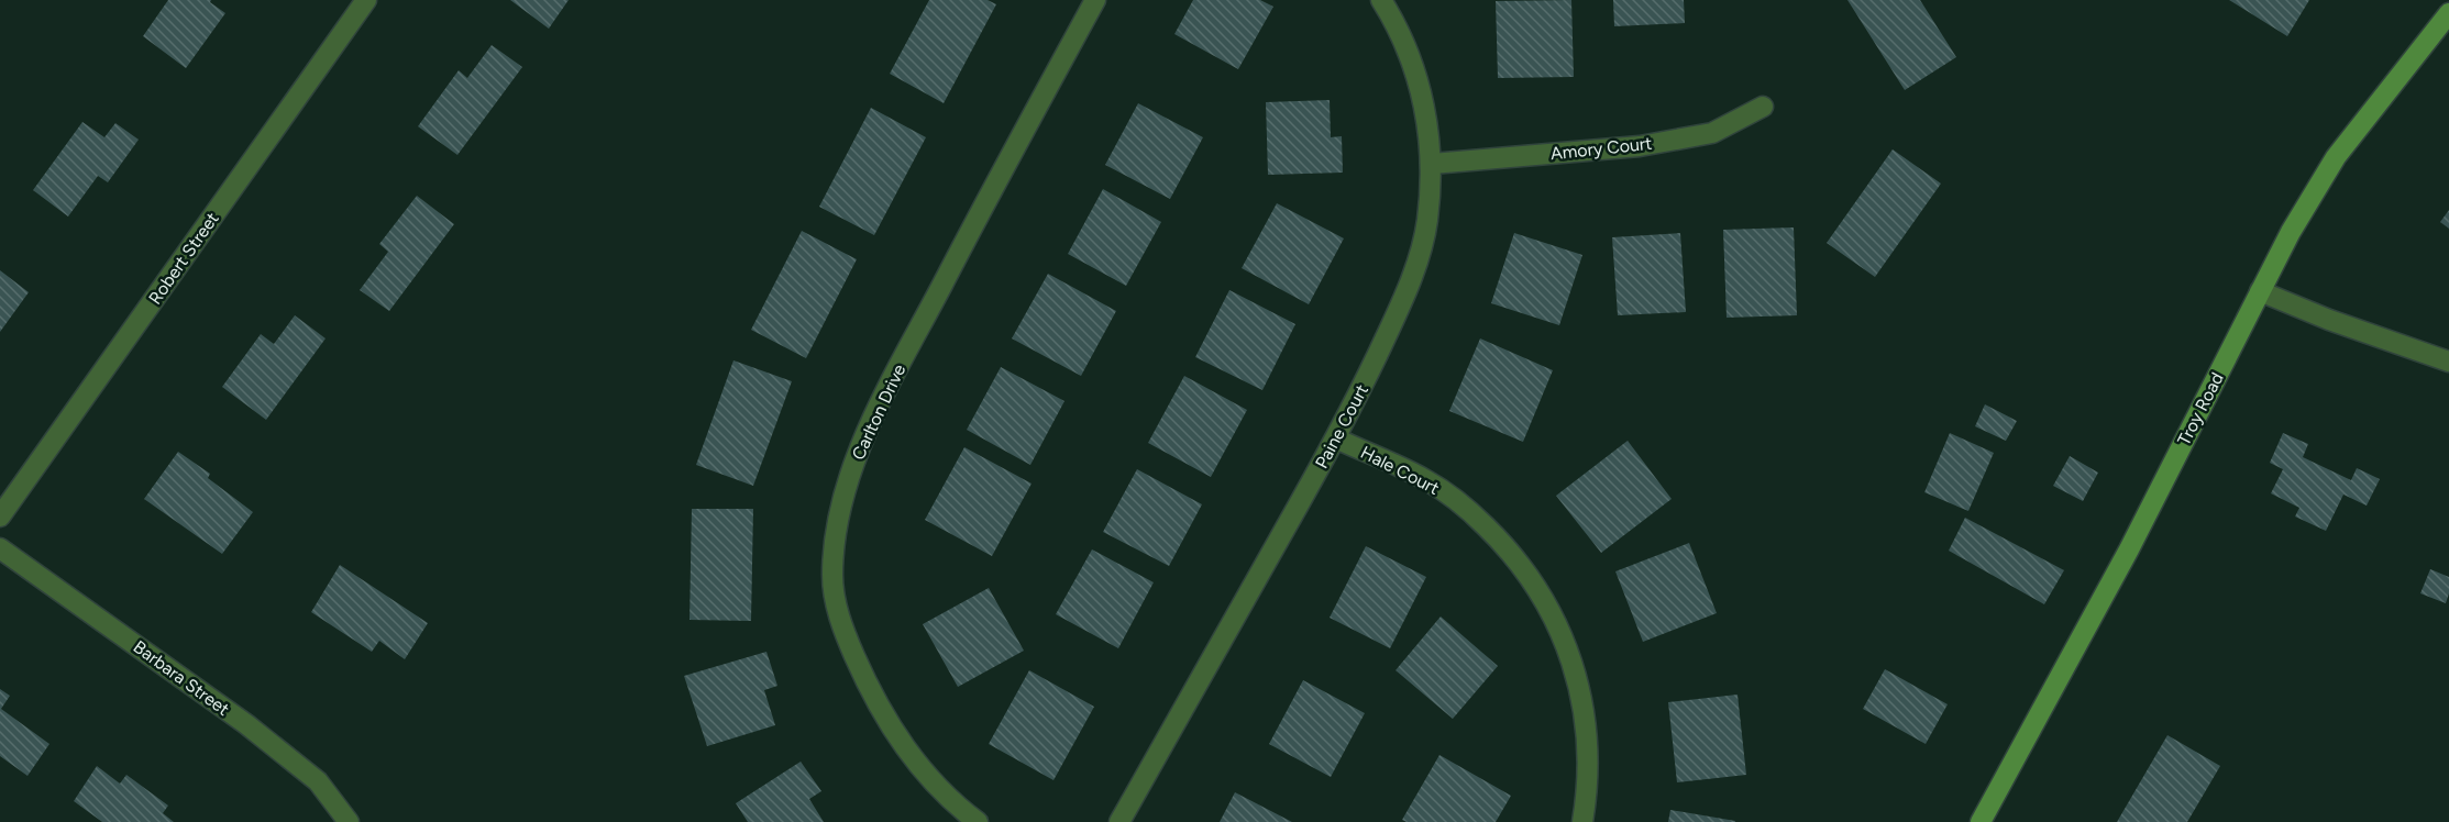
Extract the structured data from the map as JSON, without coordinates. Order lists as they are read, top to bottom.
{
  "streets": {
    "street": [
      "Amory Court",
      "Robert Street",
      "Troy Road",
      "Carlton Drive",
      "Paine Court",
      "Hale Court",
      "Barbara Street"
    ]
  },
  "crossings": [
    ["Amory Court", "Paine Court"],
    ["Paine Court", "Hale Court"]
  ]
}
